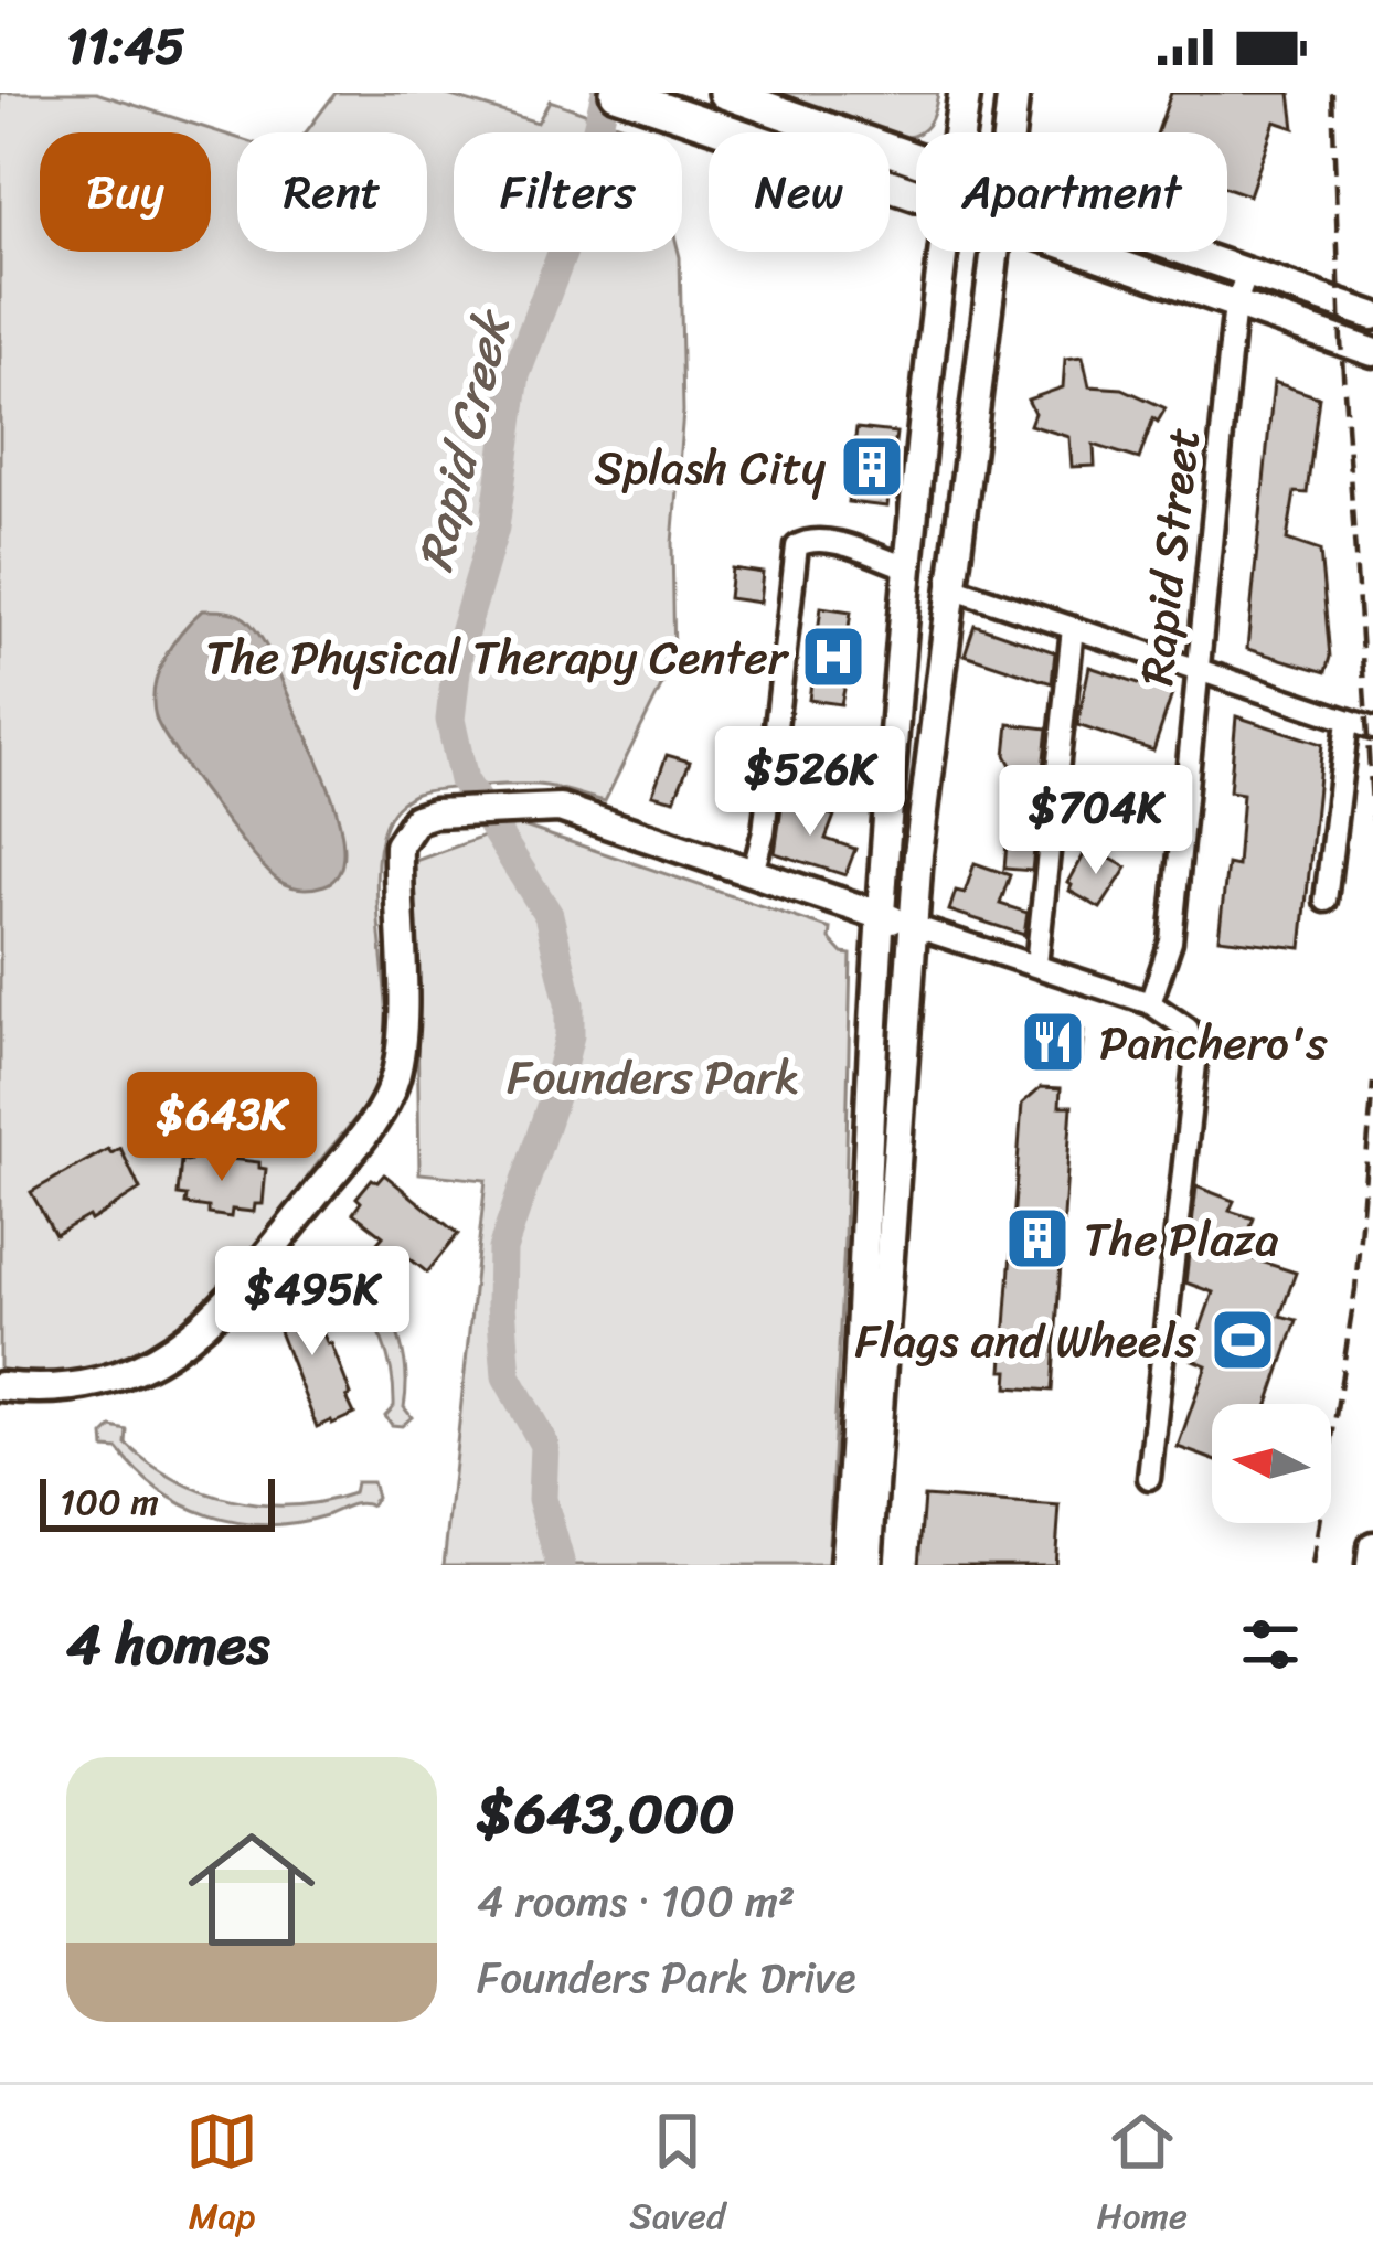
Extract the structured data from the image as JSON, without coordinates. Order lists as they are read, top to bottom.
{
  "streets": {
    "street": ["Rapid Street"]
  },
  "water": ["Rapid Creek"],
  "parks": ["Founders Park"],
  "places": {
    "building": ["Splash City", "The Plaza"],
    "hospital": ["The Physical Therapy Center"],
    "restaurant": ["Panchero's"],
    "sports": ["Flags and Wheels"]
  },
  "scale_bar": "100 m",
  "north": "left",
  "page": {
    "status": "11:45",
    "chip": [
      "Buy",
      "Rent",
      "Filters",
      "New",
      "Apartment"
    ],
    "price": [
      "$526K",
      "$704K",
      "$643K",
      "$495K"
    ],
    "scale": "100 m",
    "heading": "4 homes",
    "list": [
      {
        "name": "$643,000",
        "note": "4 rooms · 100 m² · Founders Park Drive"
      }
    ],
    "tabs": ["Map", "Saved", "Home"]
  }
}
